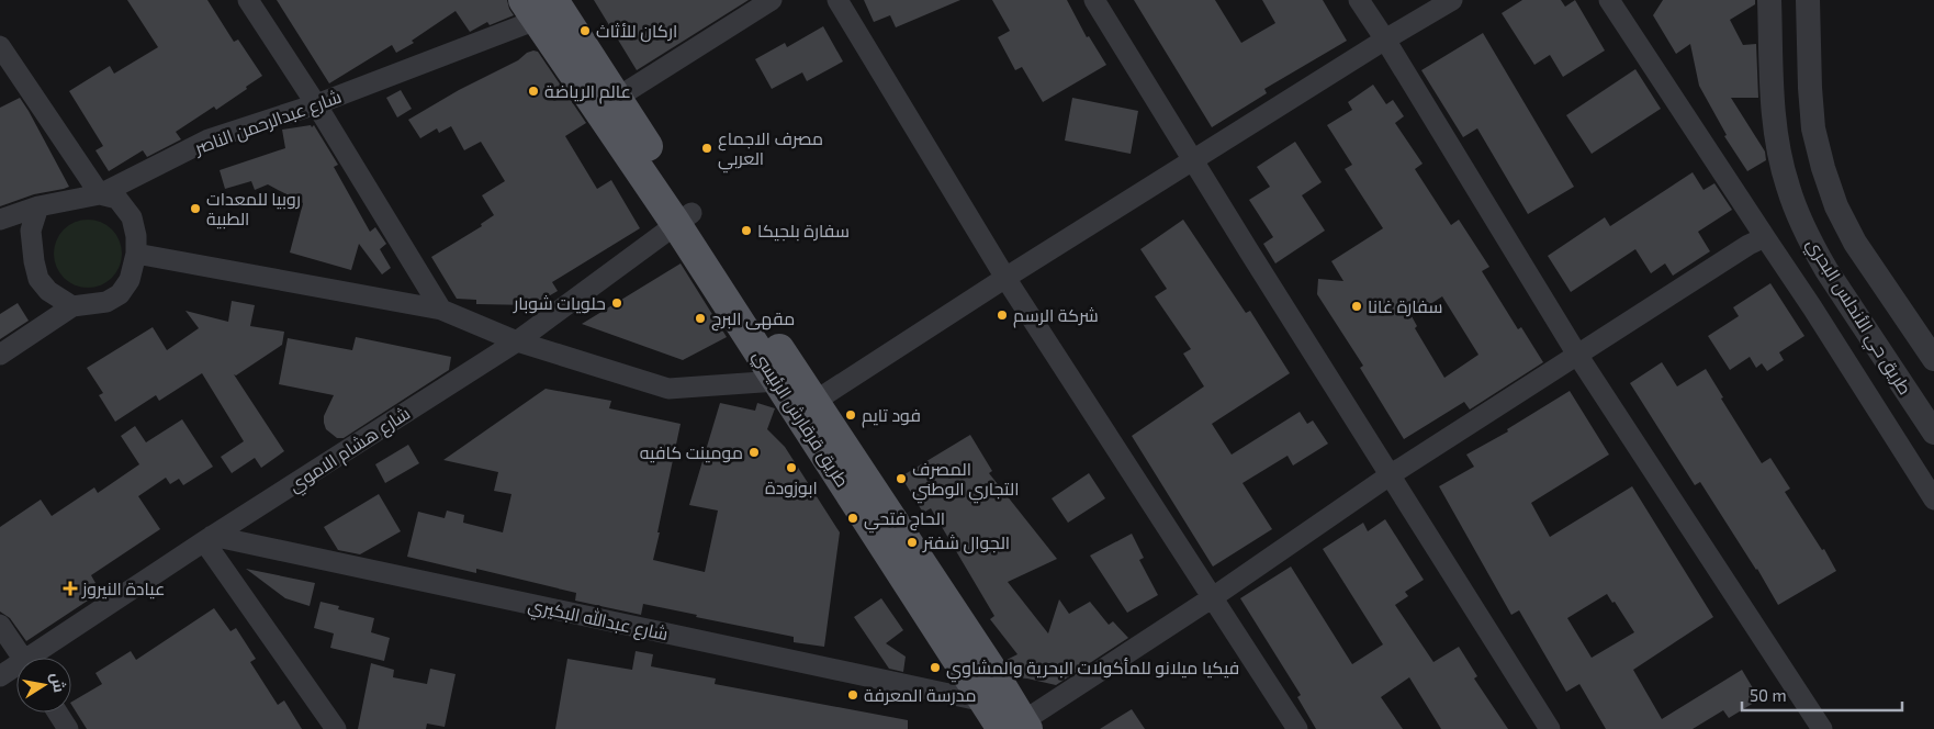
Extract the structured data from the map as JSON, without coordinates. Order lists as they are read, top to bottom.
{
  "streets": {
    "main road": ["طريق قرقارش الرئيسي"],
    "street": [
      "شارع عبدالرحمن الناصر",
      "طريق حي الأندلس البحري",
      "شارع هشام الاموي",
      "شارع عبدالله البكيري"
    ]
  },
  "crossings": [
    ["شارع عبدالرحمن الناصر", "طريق قرقارش الرئيسي"],
    ["طريق قرقارش الرئيسي", "شارع هشام الاموي"],
    ["طريق قرقارش الرئيسي", "شارع عبدالله البكيري"],
    ["شارع هشام الاموي", "شارع عبدالله البكيري"]
  ],
  "places": {
    "other": [
      "اركان للأثاث",
      "عالم الرياضة",
      "مصرف الاجماع العربي",
      "روبيا للمعدات الطبية",
      "سفارة بلجيكا",
      "حلويات شوبار",
      "سفارة غانا",
      "شركة الرسم",
      "مقهى البرج",
      "فود تايم",
      "مومينت كافيه",
      "ابوزودة",
      "المصرف التجاري الوطني",
      "الحاج فتحي",
      "الجوال شفتر",
      "فيكيا ميلانو للمأكولات البحرية والمشاوي",
      "مدرسة المعرفة"
    ],
    "health": ["عيادة النيروز"]
  },
  "scale_bar": "50 m",
  "north": "right"
}
